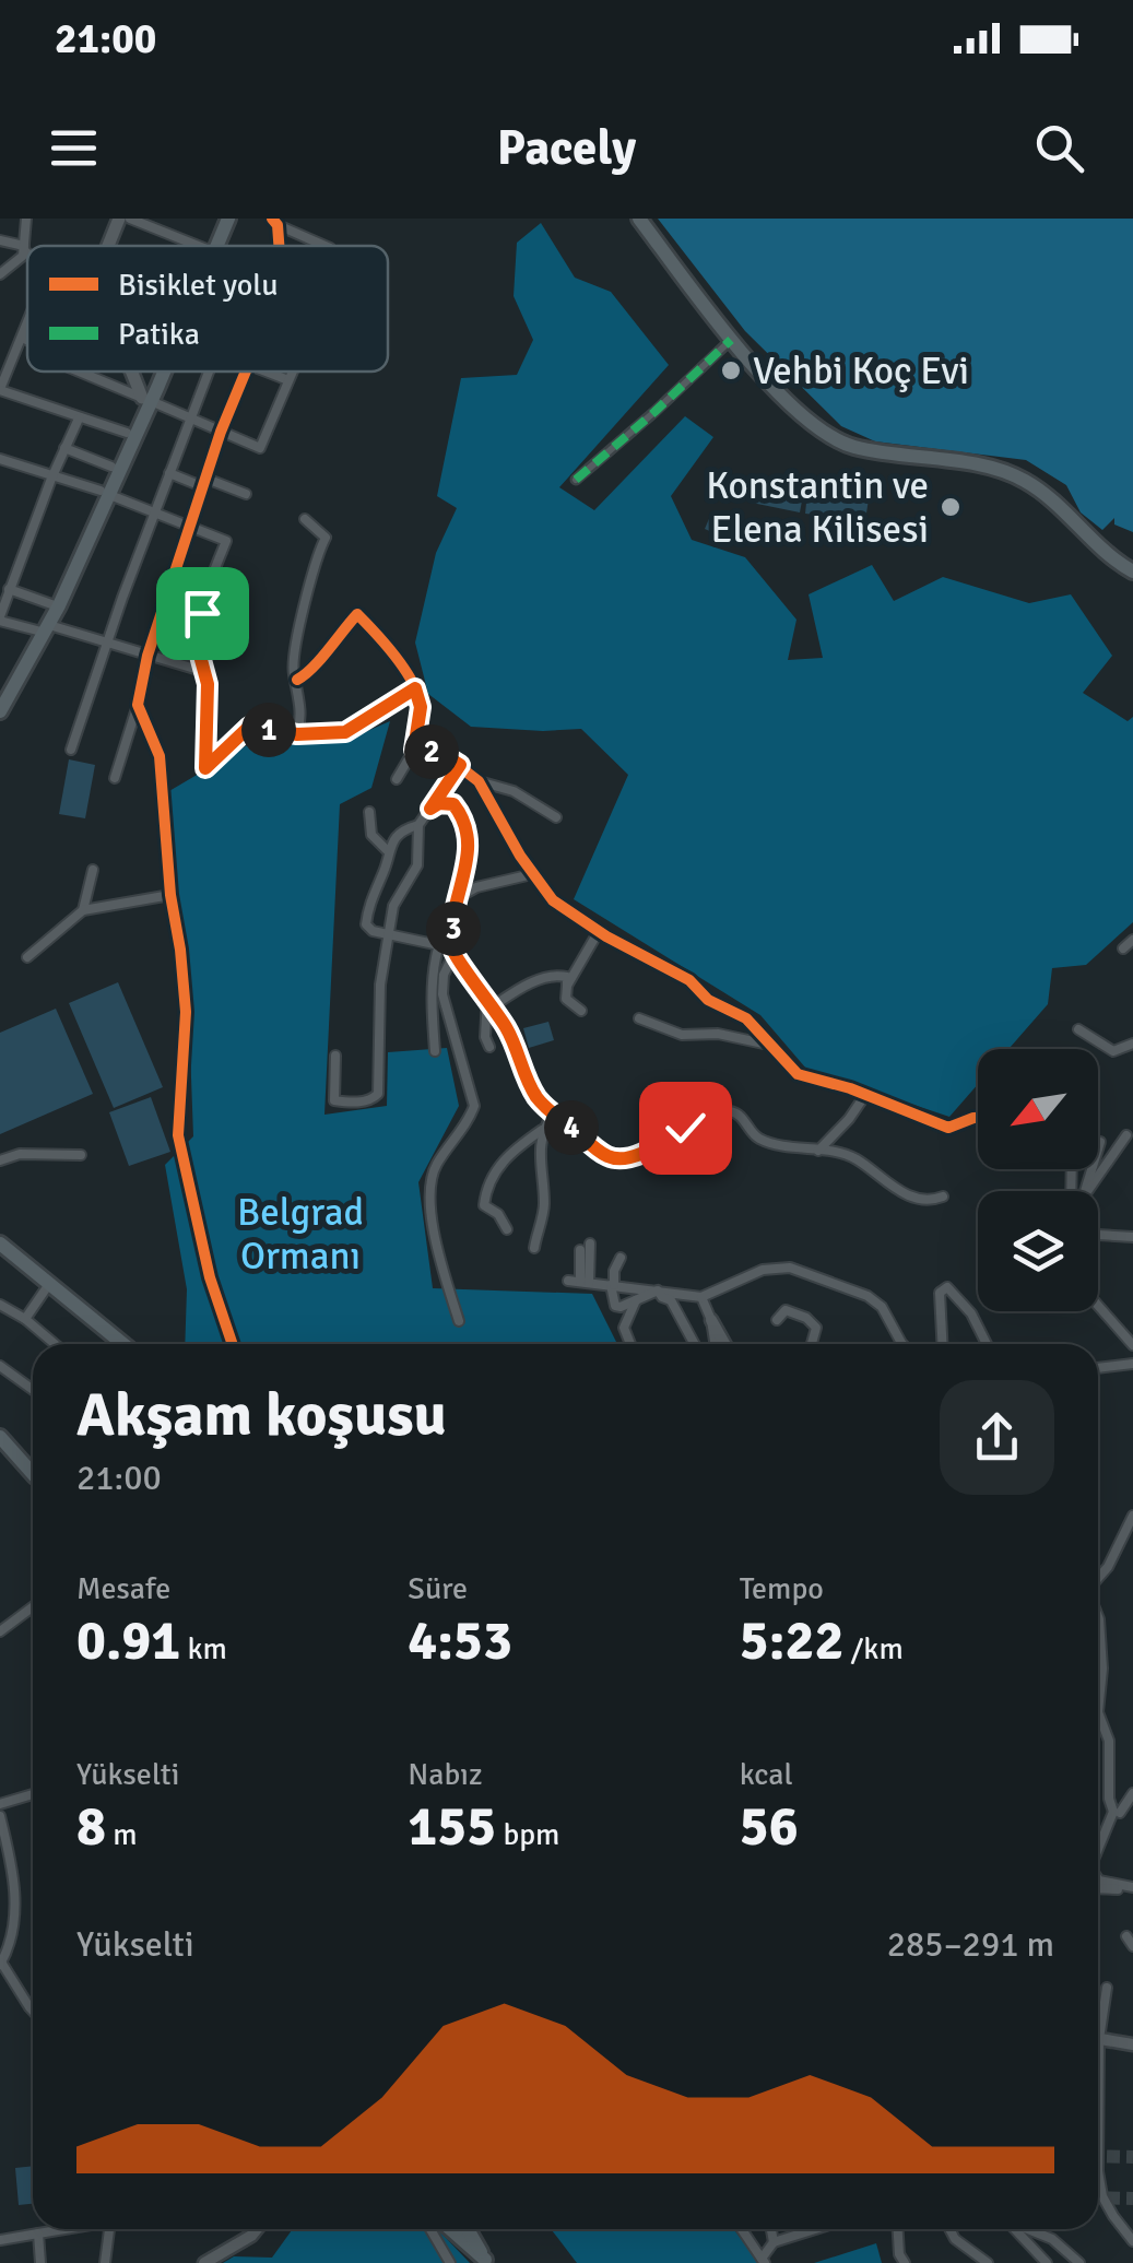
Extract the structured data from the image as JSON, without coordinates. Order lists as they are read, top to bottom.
{
  "parks": ["Belgrad Ormanı"],
  "places": ["Vehbi Koç Evi", "Konstantin ve Elena Kilisesi"],
  "legend": ["Bisiklet yolu", "Patika"],
  "north": "bottom left",
  "page": {
    "status": "21:00",
    "header": "Pacely",
    "pins": [
      "1",
      "2",
      "3",
      "4"
    ],
    "heading": ["Akşam koşusu", "21:00"],
    "stats": [
      ["Mesafe", "0.91 km"],
      ["Süre", "4:53"],
      ["Tempo", "5:22 /km"],
      ["Yükselti", "8 m"],
      ["Nabız", "155 bpm"],
      ["kcal", "56"]
    ],
    "chart": ["Yükselti", "285–291 m"]
  }
}
